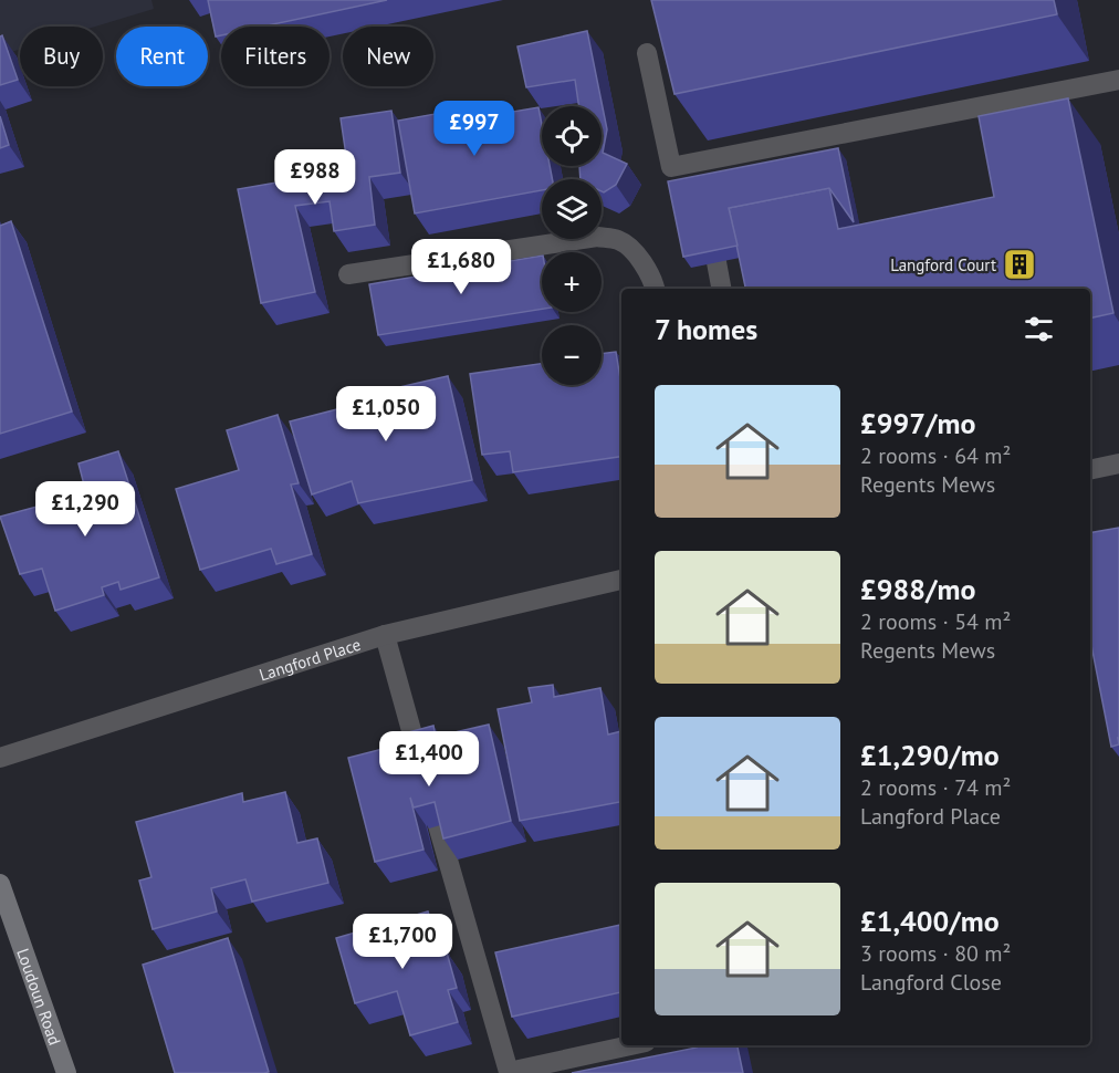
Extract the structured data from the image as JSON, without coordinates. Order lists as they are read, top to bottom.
{
  "streets": {
    "street": ["Langford Place", "Loudoun Road"]
  },
  "places": {
    "building": ["Langford Court"]
  },
  "page": {
    "chip": [
      "Buy",
      "Rent",
      "Filters",
      "New"
    ],
    "price": [
      "£997",
      "£988",
      "£1,680",
      "£1,050",
      "£1,290",
      "£1,400",
      "£1,700"
    ],
    "map_buttons": ["+", "−"],
    "heading": "7 homes",
    "list": [
      {
        "name": "£997/mo",
        "note": "2 rooms · 64 m² · Regents Mews"
      },
      {
        "name": "£988/mo",
        "note": "2 rooms · 54 m² · Regents Mews"
      },
      {
        "name": "£1,290/mo",
        "note": "2 rooms · 74 m² · Langford Place"
      },
      {
        "name": "£1,400/mo",
        "note": "3 rooms · 80 m² · Langford Close"
      }
    ]
  }
}
